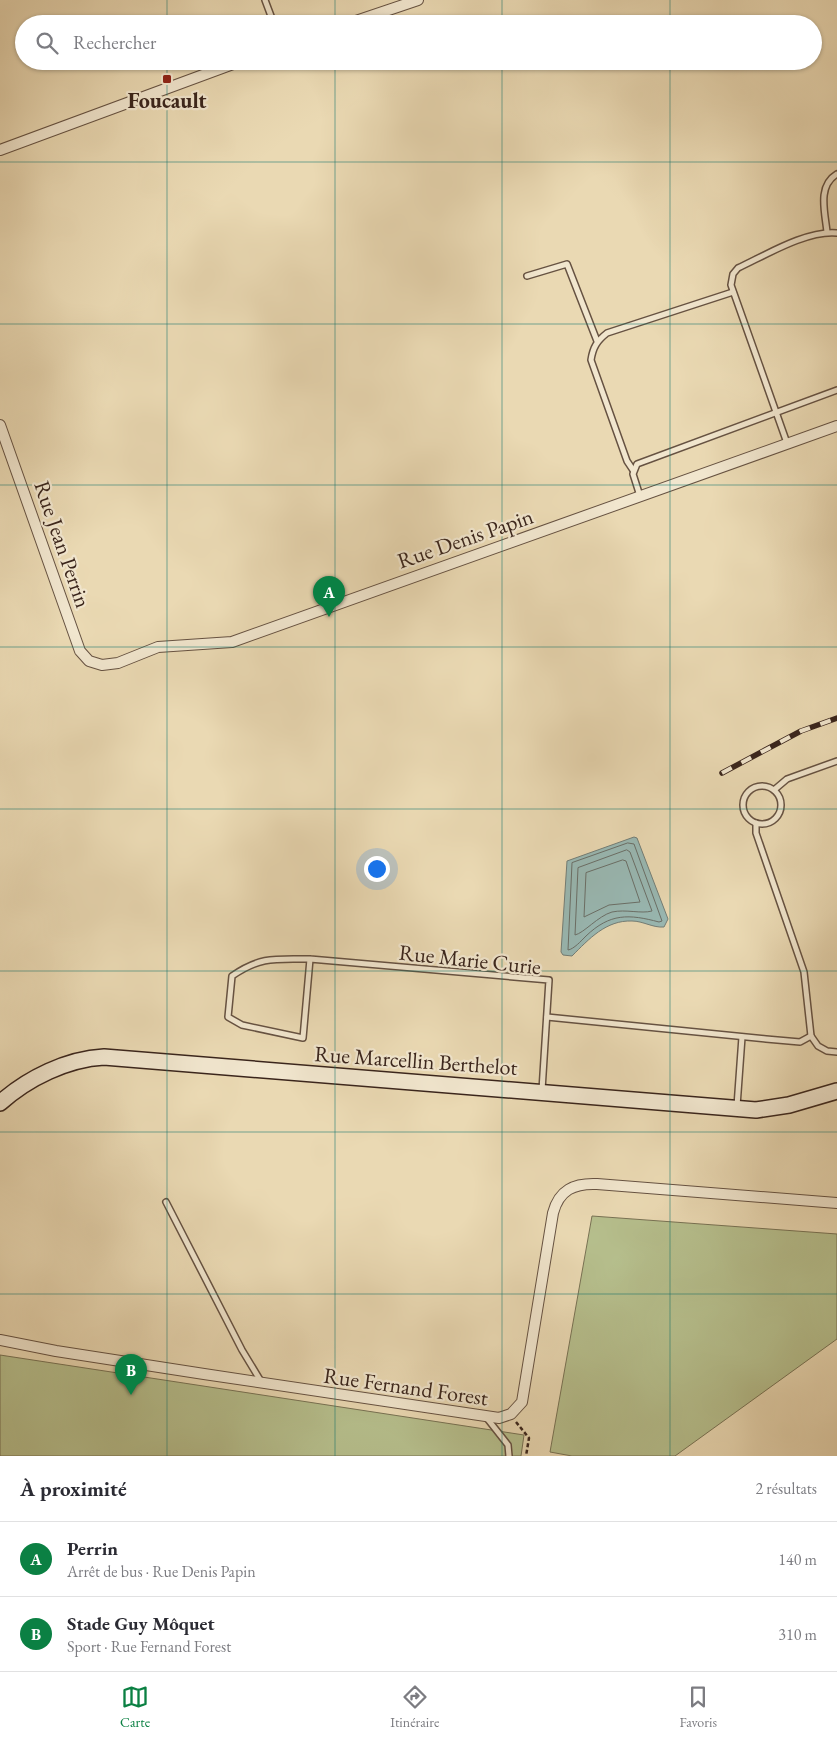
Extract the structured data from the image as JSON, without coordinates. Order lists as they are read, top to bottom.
{
  "streets": {
    "street": [
      "Rue Denis Papin",
      "Rue Jean Perrin",
      "Rue Marcellin Berthelot",
      "Rue Fernand Forest"
    ],
    "lane": ["Rue Marie Curie"]
  },
  "crossings": [
    ["Rue Denis Papin", "Rue Jean Perrin"],
    ["Rue Marie Curie", "Rue Marcellin Berthelot"]
  ],
  "places": {
    "transit": ["Foucault"]
  },
  "page": {
    "search": "Rechercher",
    "pins": ["A", "B"],
    "heading": ["À proximité", "2 résultats"],
    "list": [
      {
        "mark": "A",
        "name": "Perrin",
        "note": "Arrêt de bus · Rue Denis Papin",
        "value": "140 m"
      },
      {
        "mark": "B",
        "name": "Stade Guy Môquet",
        "note": "Sport · Rue Fernand Forest",
        "value": "310 m"
      }
    ],
    "nav": ["Carte", "Itinéraire", "Favoris"]
  }
}
